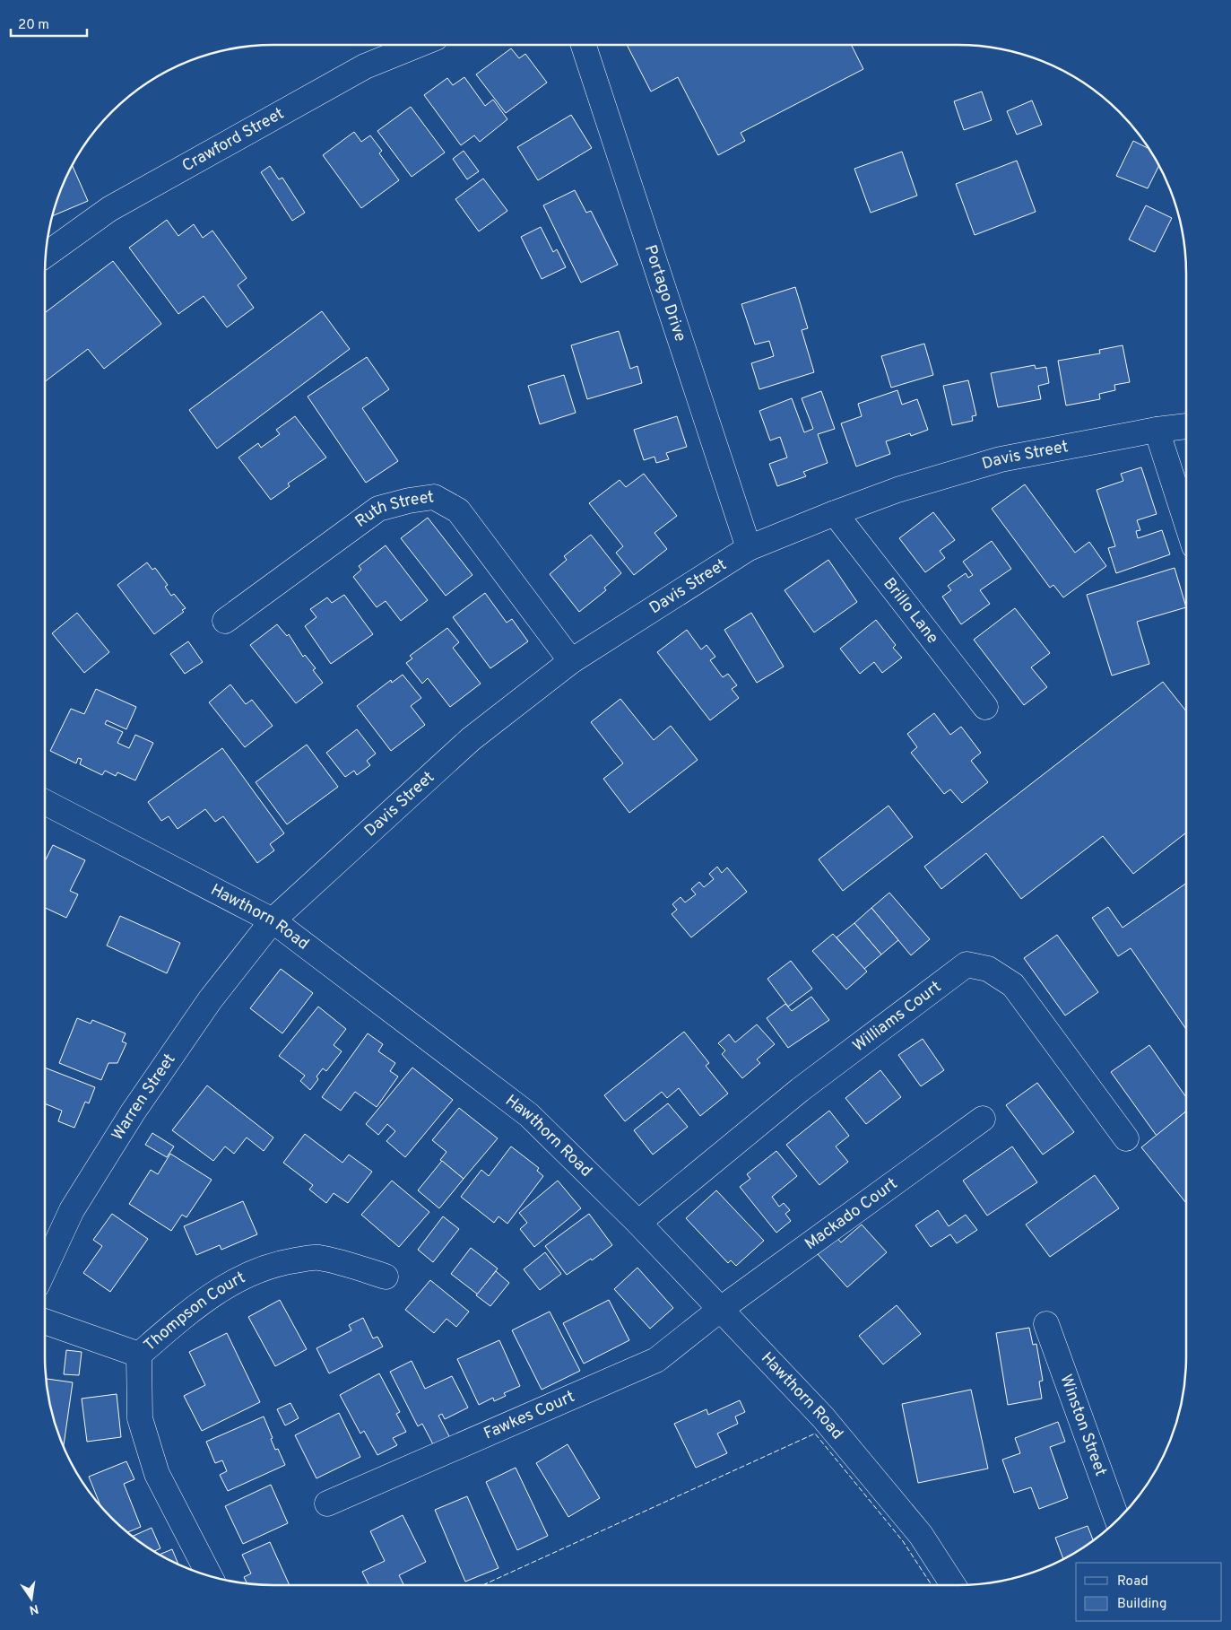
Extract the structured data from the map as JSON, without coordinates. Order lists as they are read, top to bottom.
{
  "streets": {
    "street": [
      "Crawford Street",
      "Portago Drive",
      "Davis Street",
      "Ruth Street",
      "Brillo Lane",
      "Hawthorn Road",
      "Williams Court",
      "Warren Street",
      "Mackado Court",
      "Thompson Court",
      "Fawkes Court",
      "Winston Street"
    ]
  },
  "crossings": [
    ["Portago Drive", "Davis Street"],
    ["Davis Street", "Ruth Street"],
    ["Davis Street", "Brillo Lane"],
    ["Davis Street", "Hawthorn Road"],
    ["Davis Street", "Warren Street"],
    ["Hawthorn Road", "Williams Court"],
    ["Hawthorn Road", "Warren Street"],
    ["Hawthorn Road", "Mackado Court"],
    ["Hawthorn Road", "Fawkes Court"],
    ["Mackado Court", "Fawkes Court"]
  ],
  "legend": ["Road", "Building"],
  "scale_bar": "20 m",
  "north": "bottom"
}
